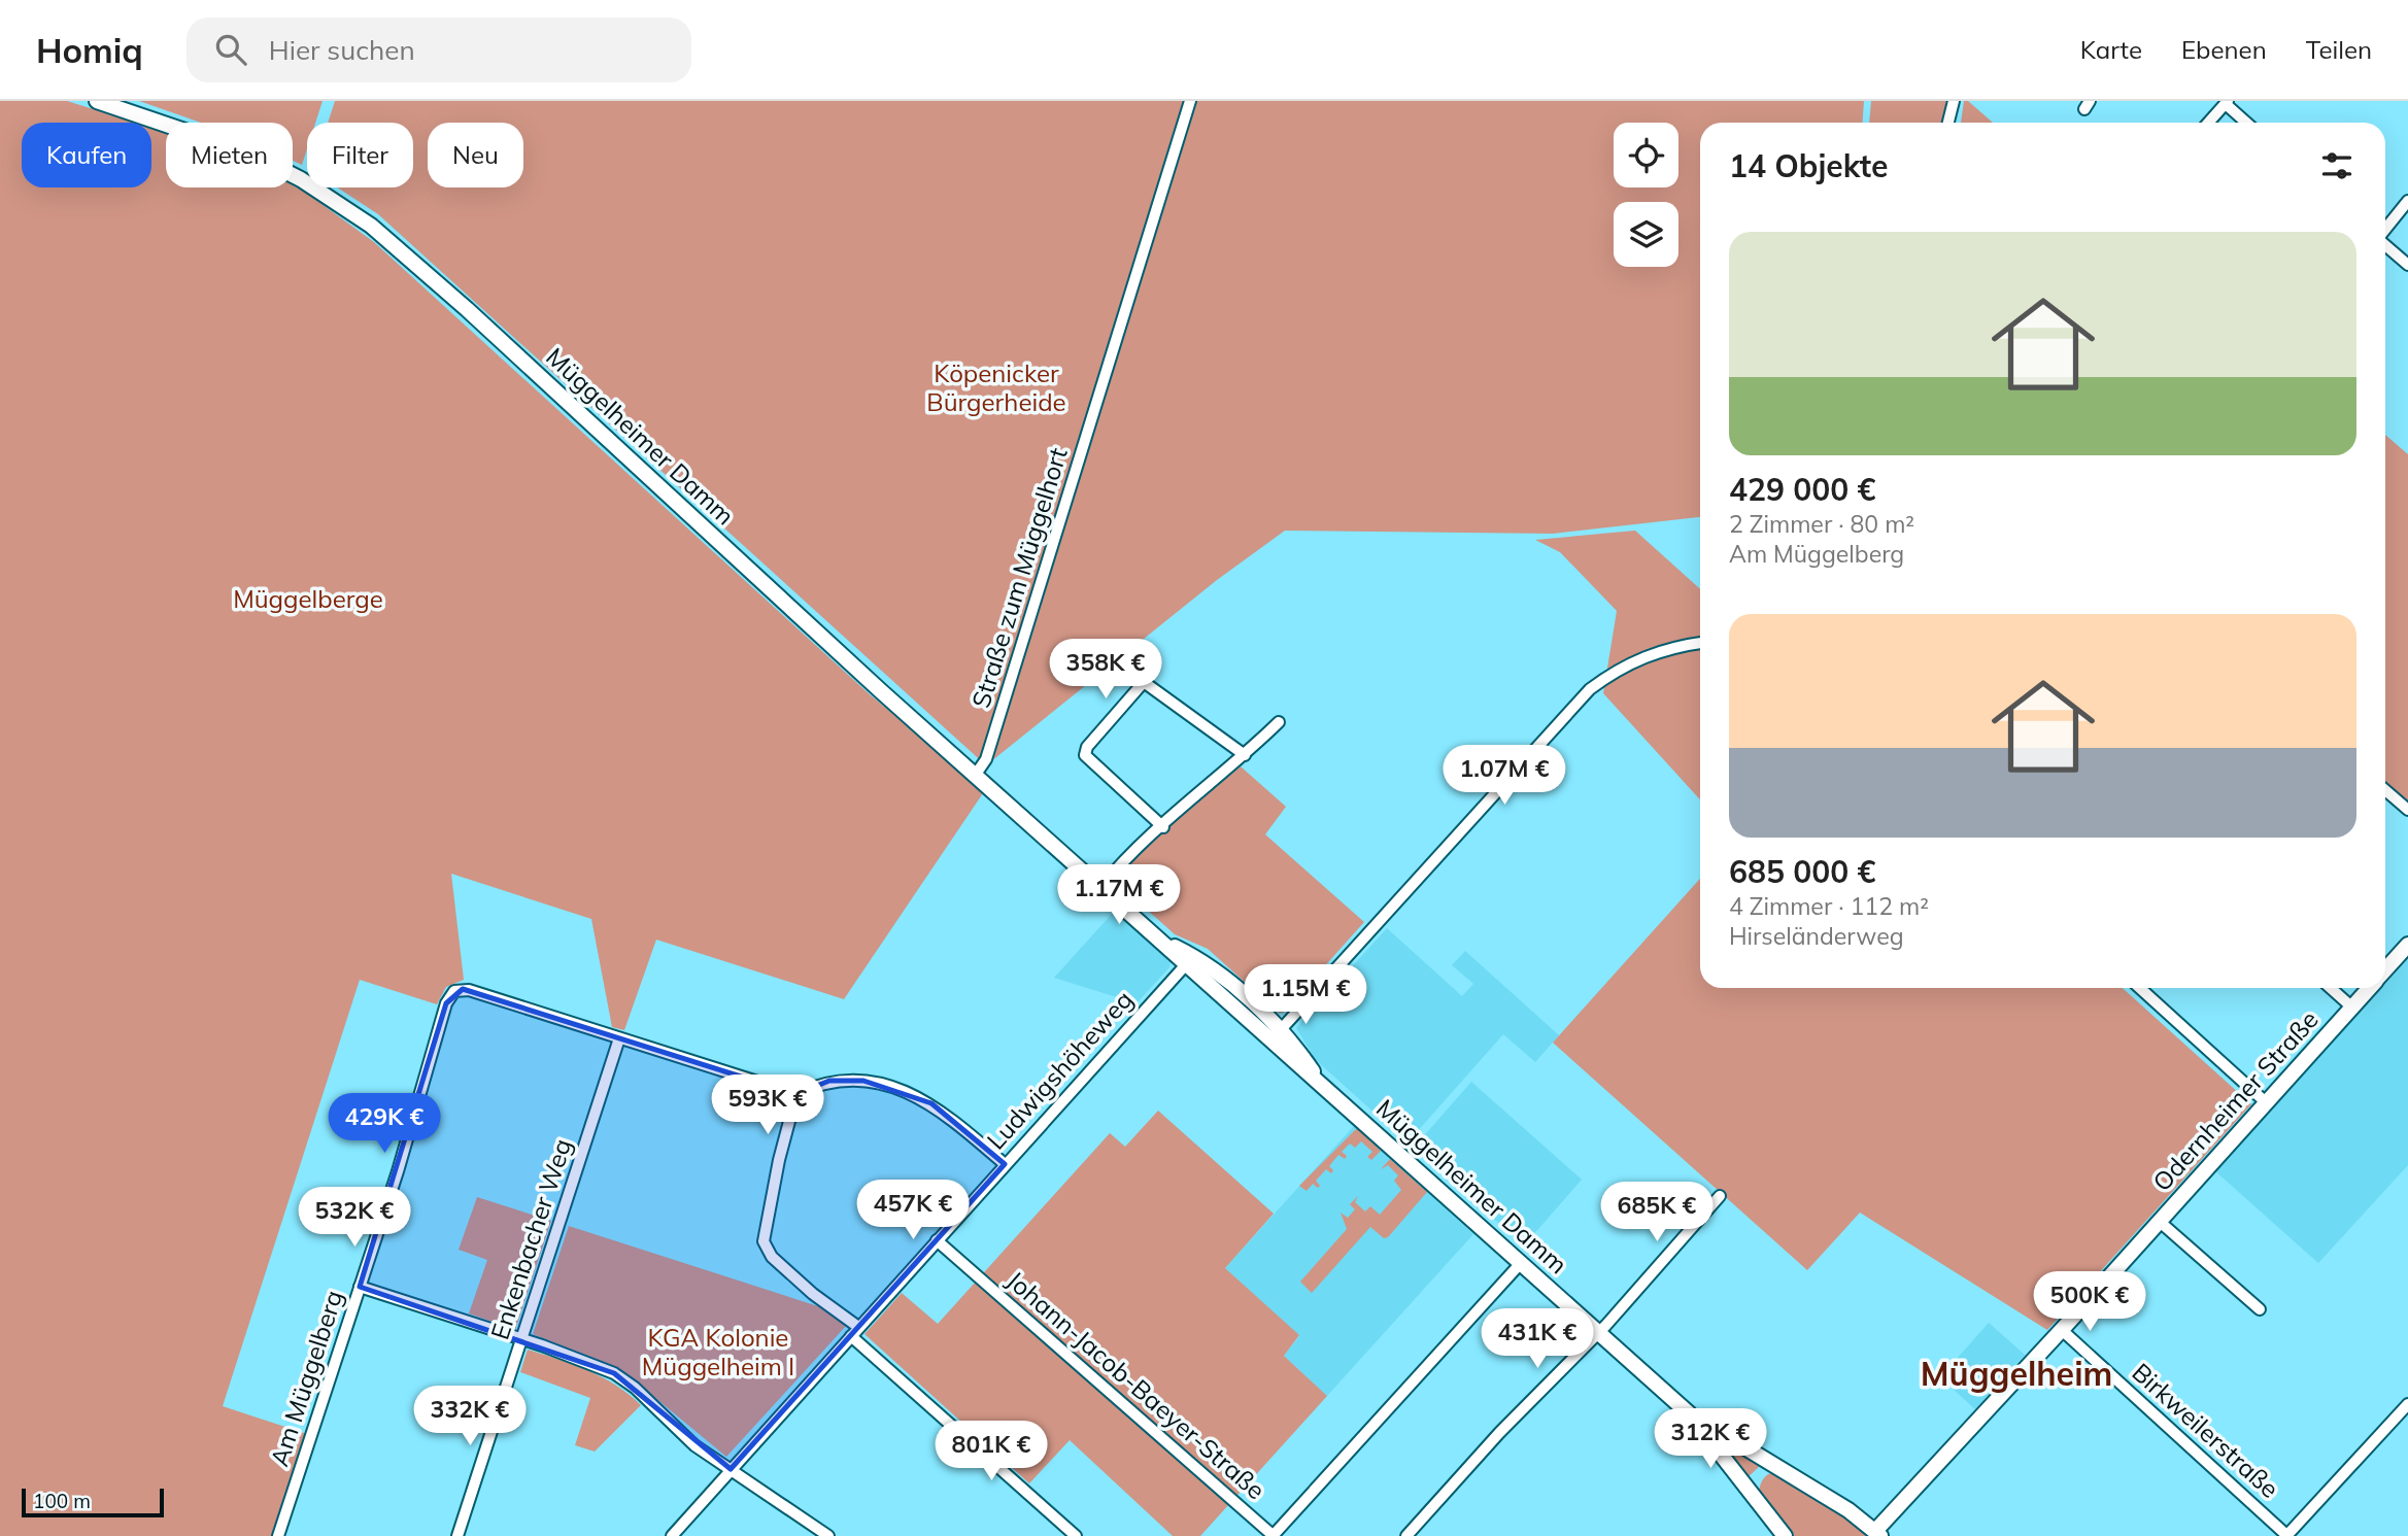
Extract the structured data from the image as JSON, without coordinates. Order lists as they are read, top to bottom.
{
  "streets": {
    "main road": ["Müggelheimer Damm", "Odernheimer Straße"],
    "street": [
      "Straße zum Müggelhort",
      "Ludwigshöheweg",
      "Enkenbacher Weg",
      "Am Müggelberg",
      "Johann-Jacob-Baeyer-Straße",
      "Birkweilerstraße"
    ]
  },
  "crossings": [
    ["Müggelheimer Damm", "Straße zum Müggelhort"],
    ["Müggelheimer Damm", "Ludwigshöheweg"],
    ["Müggelheimer Damm", "Johann-Jacob-Baeyer-Straße"],
    ["Ludwigshöheweg", "Johann-Jacob-Baeyer-Straße"],
    ["Odernheimer Straße", "Birkweilerstraße"],
    ["Enkenbacher Weg", "Am Müggelberg"]
  ],
  "districts": ["Müggelheim"],
  "parks": ["Köpenicker Bürgerheide", "Müggelberge", "KGA Kolonie Müggelheim I"],
  "scale_bar": "100 m",
  "page": {
    "header": "Homiq",
    "search": "Hier suchen",
    "nav": ["Karte", "Ebenen", "Teilen"],
    "chip": [
      "Kaufen",
      "Mieten",
      "Filter",
      "Neu"
    ],
    "heading": "14 Objekte",
    "list": [
      {
        "name": "429 000 €",
        "note": "2 Zimmer · 80 m² · Am Müggelberg"
      },
      {
        "name": "685 000 €",
        "note": "4 Zimmer · 112 m² · Hirseländerweg"
      }
    ],
    "price": [
      "358K €",
      "1.07M €",
      "1.17M €",
      "1.15M €",
      "593K €",
      "429K €",
      "457K €",
      "685K €",
      "532K €",
      "500K €",
      "431K €",
      "332K €",
      "312K €",
      "801K €"
    ],
    "scale": "100 m"
  }
}
